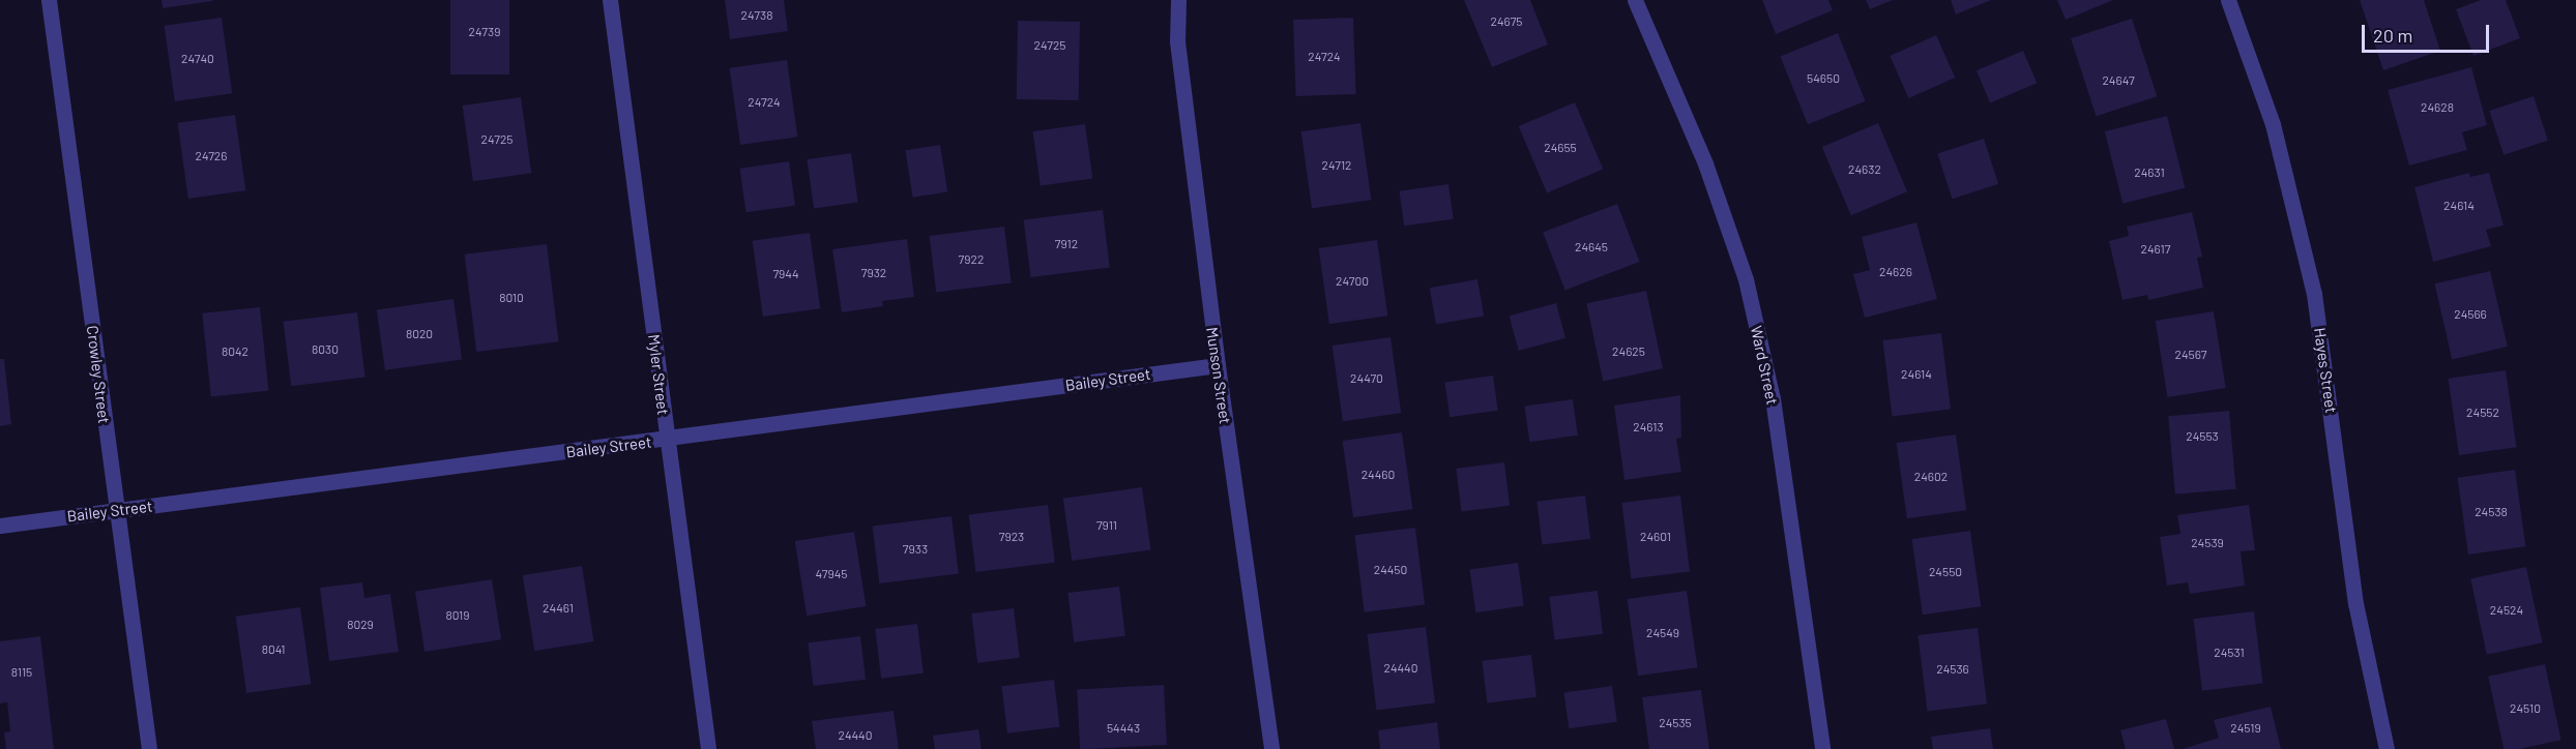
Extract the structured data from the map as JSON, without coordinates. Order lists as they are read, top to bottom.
{
  "streets": {
    "street": [
      "Ward Street",
      "Hayes Street",
      "Crowley Street",
      "Myler Street",
      "Munson Street",
      "Bailey Street"
    ]
  },
  "crossings": [
    ["Crowley Street", "Bailey Street"],
    ["Myler Street", "Bailey Street"],
    ["Munson Street", "Bailey Street"]
  ],
  "house_numbers": [
    "24738",
    "24675",
    "24739",
    "24725",
    "24724",
    "24740",
    "54650",
    "24647",
    "24724",
    "24628",
    "24725",
    "24655",
    "24726",
    "24712",
    "24632",
    "24631",
    "24614",
    "7912",
    "24645",
    "24617",
    "7922",
    "24626",
    "7932",
    "7944",
    "24700",
    "8010",
    "24566",
    "8020",
    "8030",
    "8042",
    "24625",
    "24567",
    "24614",
    "24470",
    "24552",
    "24613",
    "24553",
    "24460",
    "24602",
    "24538",
    "7911",
    "7923",
    "24601",
    "24539",
    "7933",
    "24450",
    "24550",
    "47945",
    "24461",
    "24524",
    "8019",
    "8029",
    "24549",
    "8041",
    "24531",
    "24440",
    "24536",
    "8115",
    "24510",
    "24535",
    "54443",
    "24519",
    "24440"
  ],
  "scale_bar": "20 m"
}
